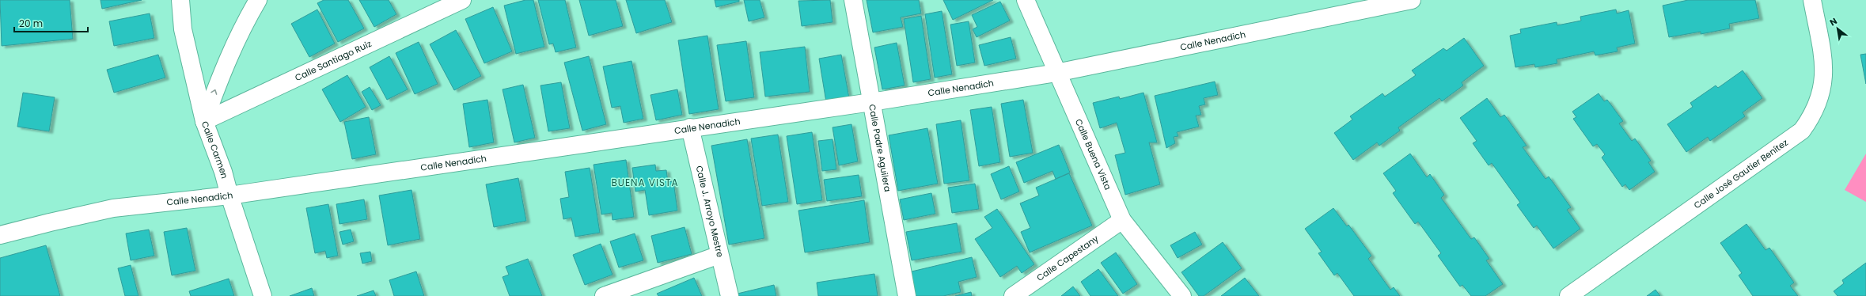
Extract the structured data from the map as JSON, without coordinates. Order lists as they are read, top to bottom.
{
  "streets": {
    "street": [
      "Calle Nenadich",
      "Calle Santiago Ruiz",
      "Calle Padre Aguilera",
      "Calle Carmen",
      "Calle Buena Vista",
      "Calle José Gautier Benítez",
      "Calle J. Arroyo Mestre",
      "Calle Capestany"
    ]
  },
  "crossings": [
    ["Calle Nenadich", "Calle Padre Aguilera"],
    ["Calle Nenadich", "Calle Carmen"],
    ["Calle Nenadich", "Calle Buena Vista"],
    ["Calle Nenadich", "Calle J. Arroyo Mestre"],
    ["Calle Santiago Ruiz", "Calle Carmen"],
    ["Calle Buena Vista", "Calle Capestany"]
  ],
  "districts": ["BUENA VISTA"],
  "scale_bar": "20 m",
  "north": "top left"
}
